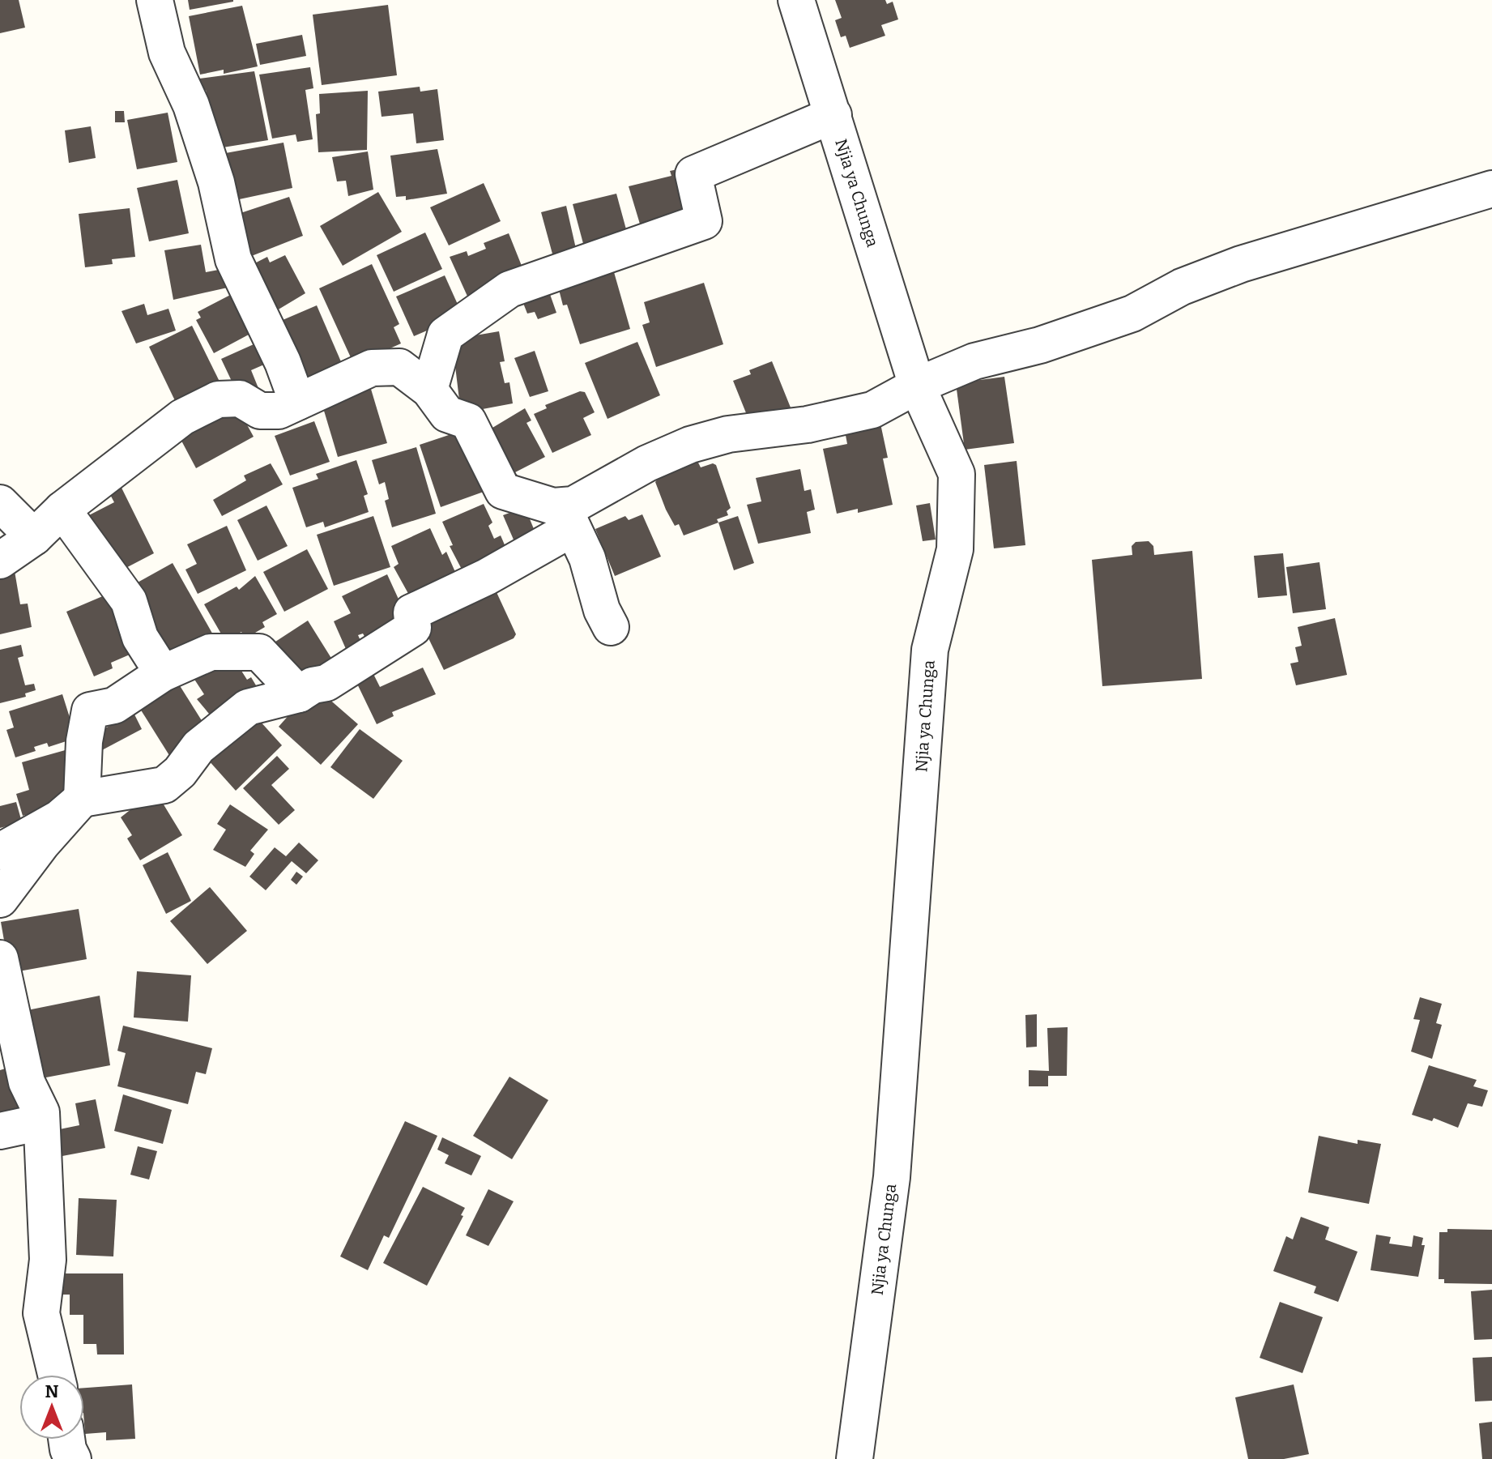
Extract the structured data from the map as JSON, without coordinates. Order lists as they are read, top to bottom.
{
  "streets": {
    "street": ["Njia ya Chunga"]
  },
  "north": "top"
}
